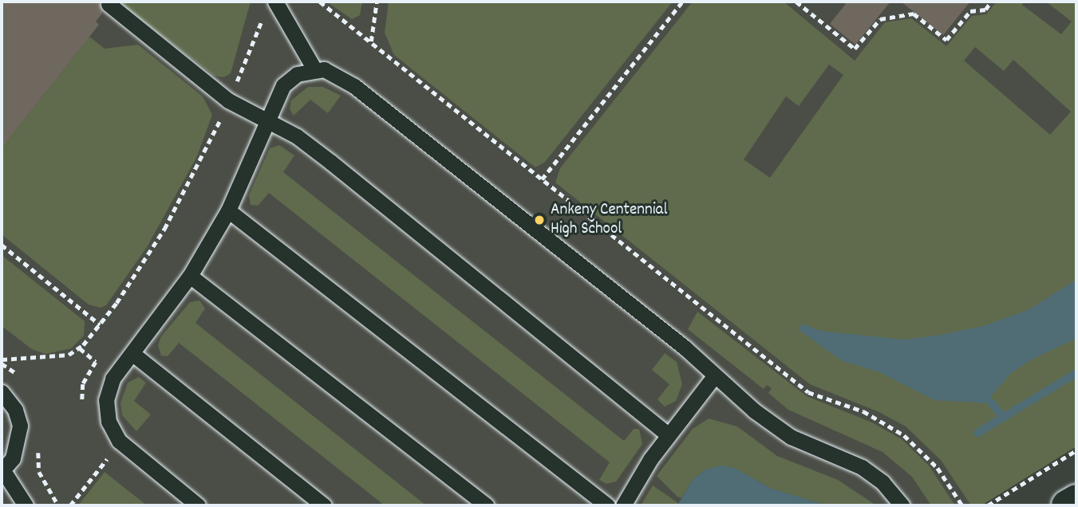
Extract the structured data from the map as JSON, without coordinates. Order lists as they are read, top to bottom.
{
  "places": ["Ankeny Centennial High School"]
}
